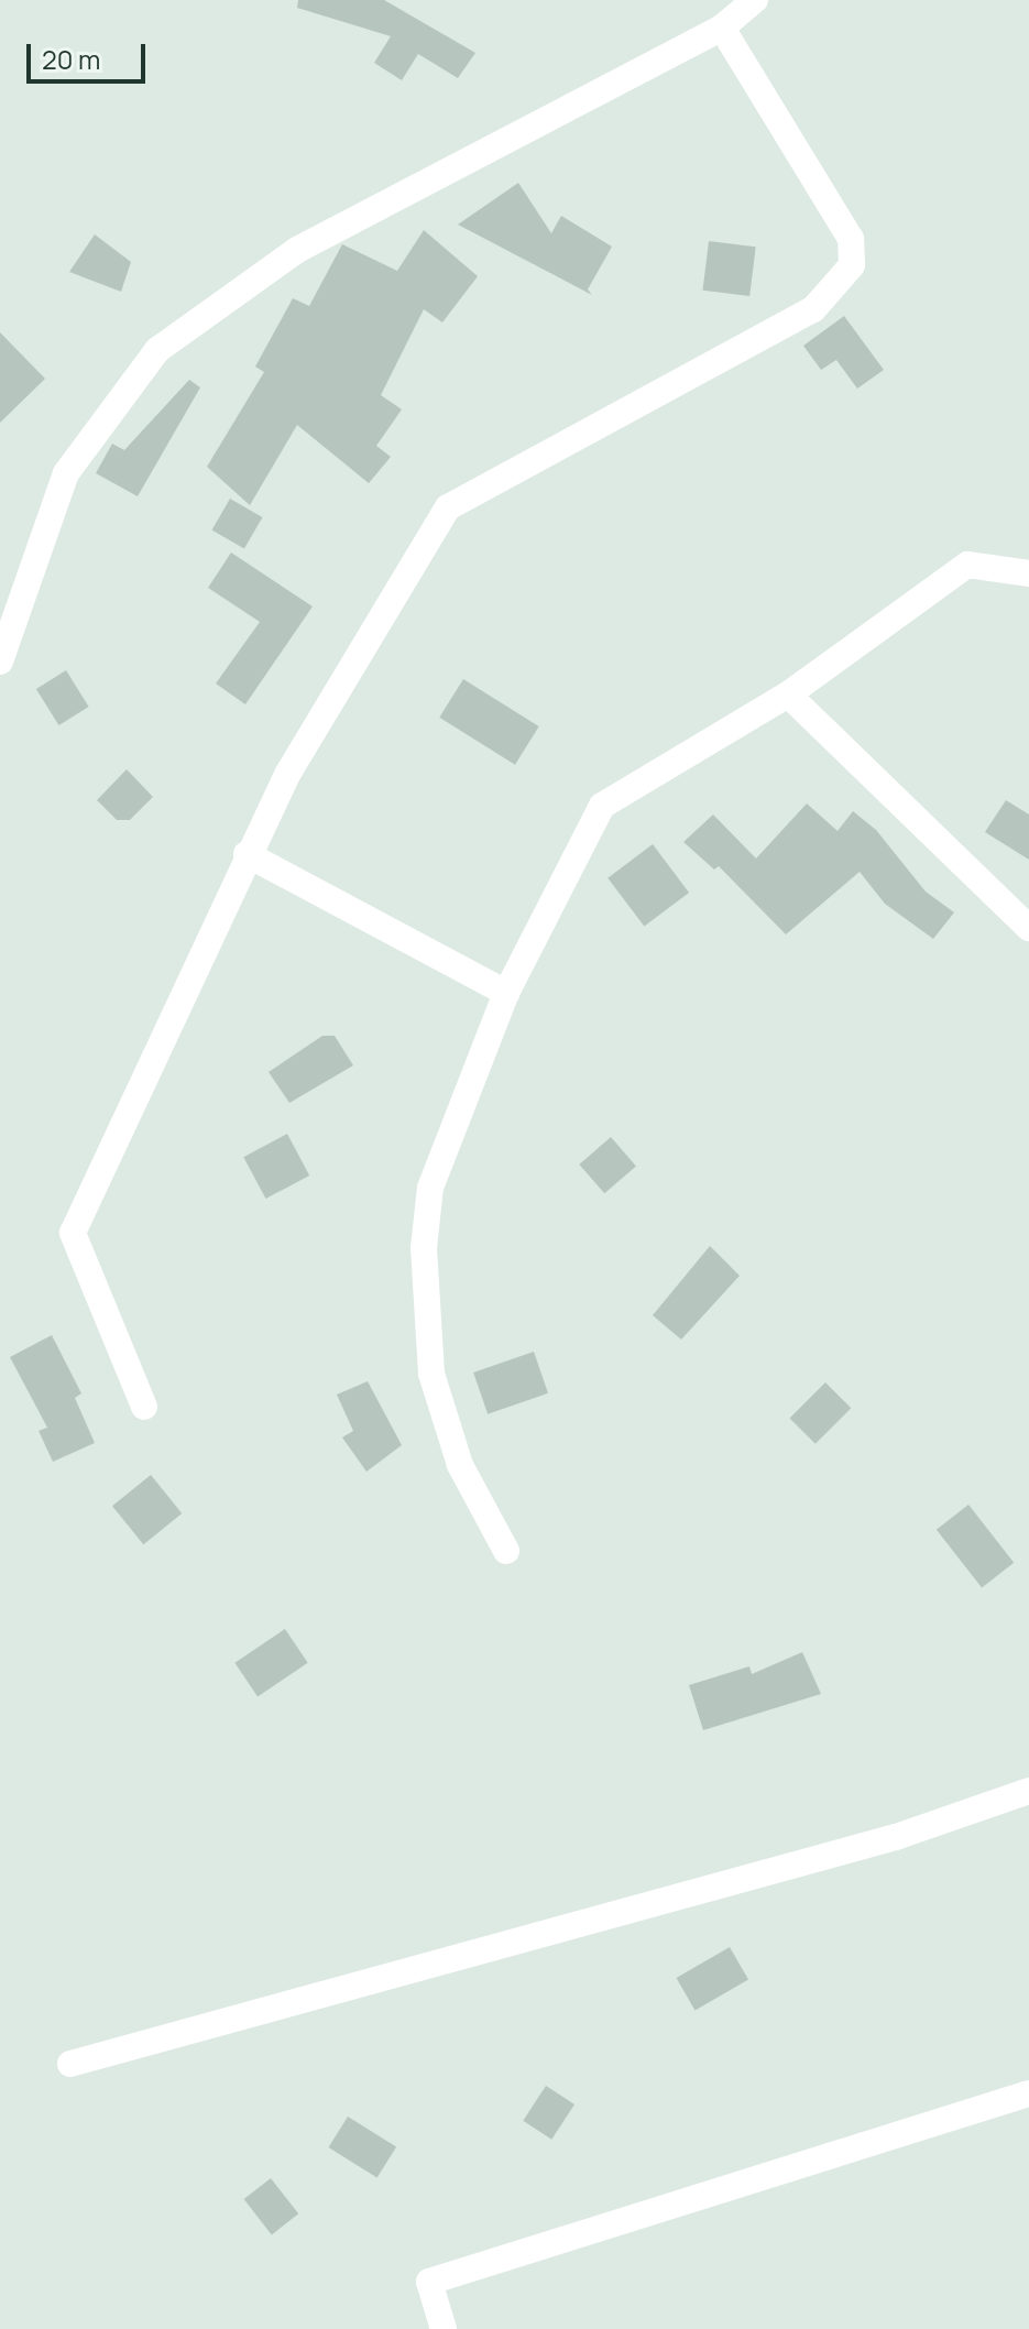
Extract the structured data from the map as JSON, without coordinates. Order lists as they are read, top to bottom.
{
  "scale_bar": "20 m"
}
